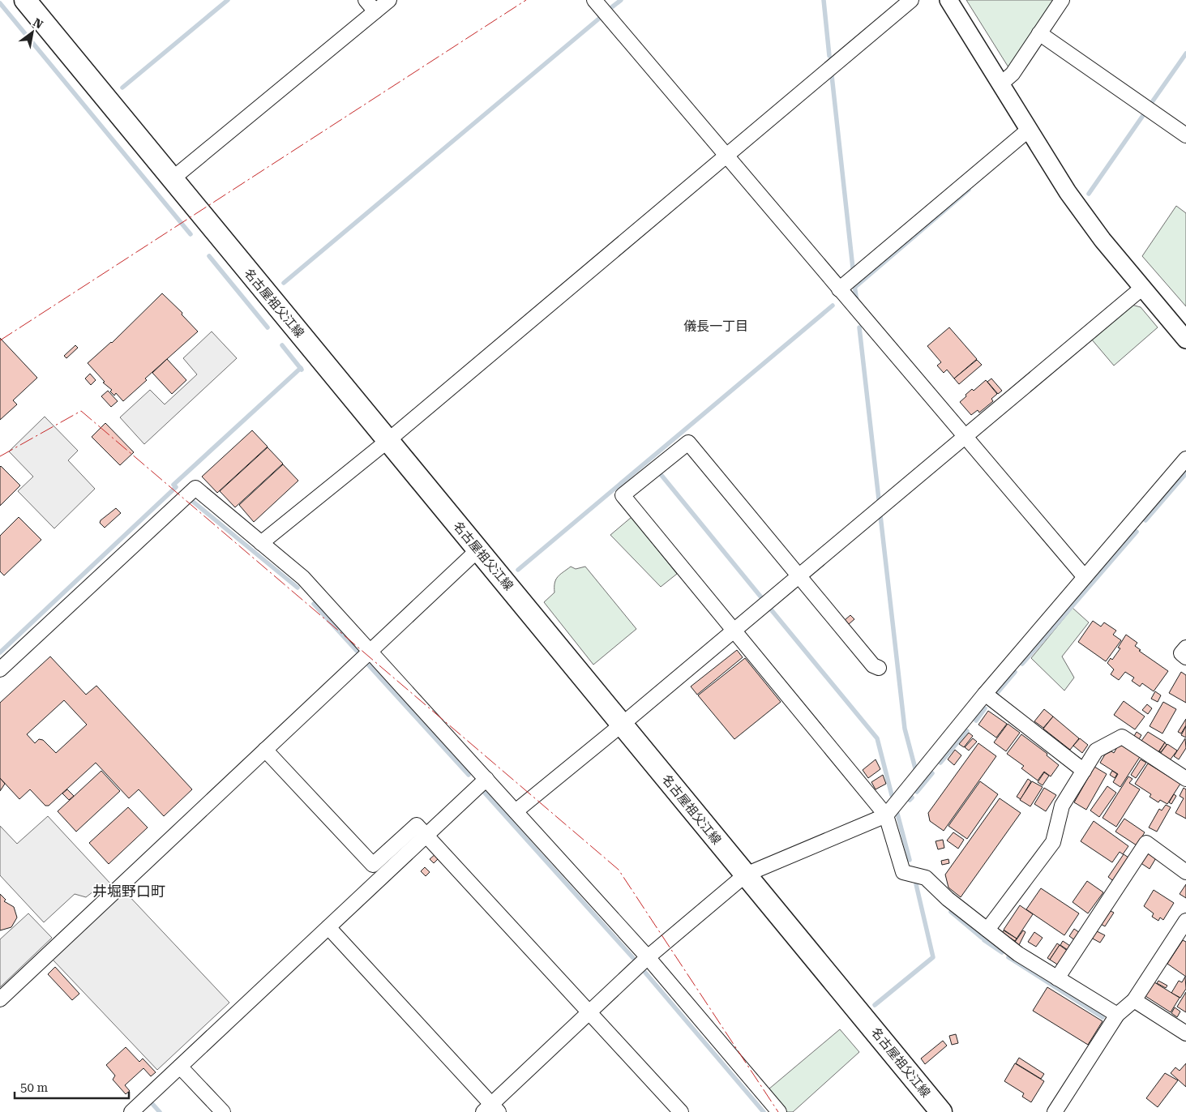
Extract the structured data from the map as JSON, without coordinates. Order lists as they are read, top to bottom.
{
  "streets": {
    "main road": ["名古屋祖父江線"]
  },
  "districts": ["儀長一丁目", "井堀野口町"],
  "scale_bar": "50 m",
  "north": "top right"
}
